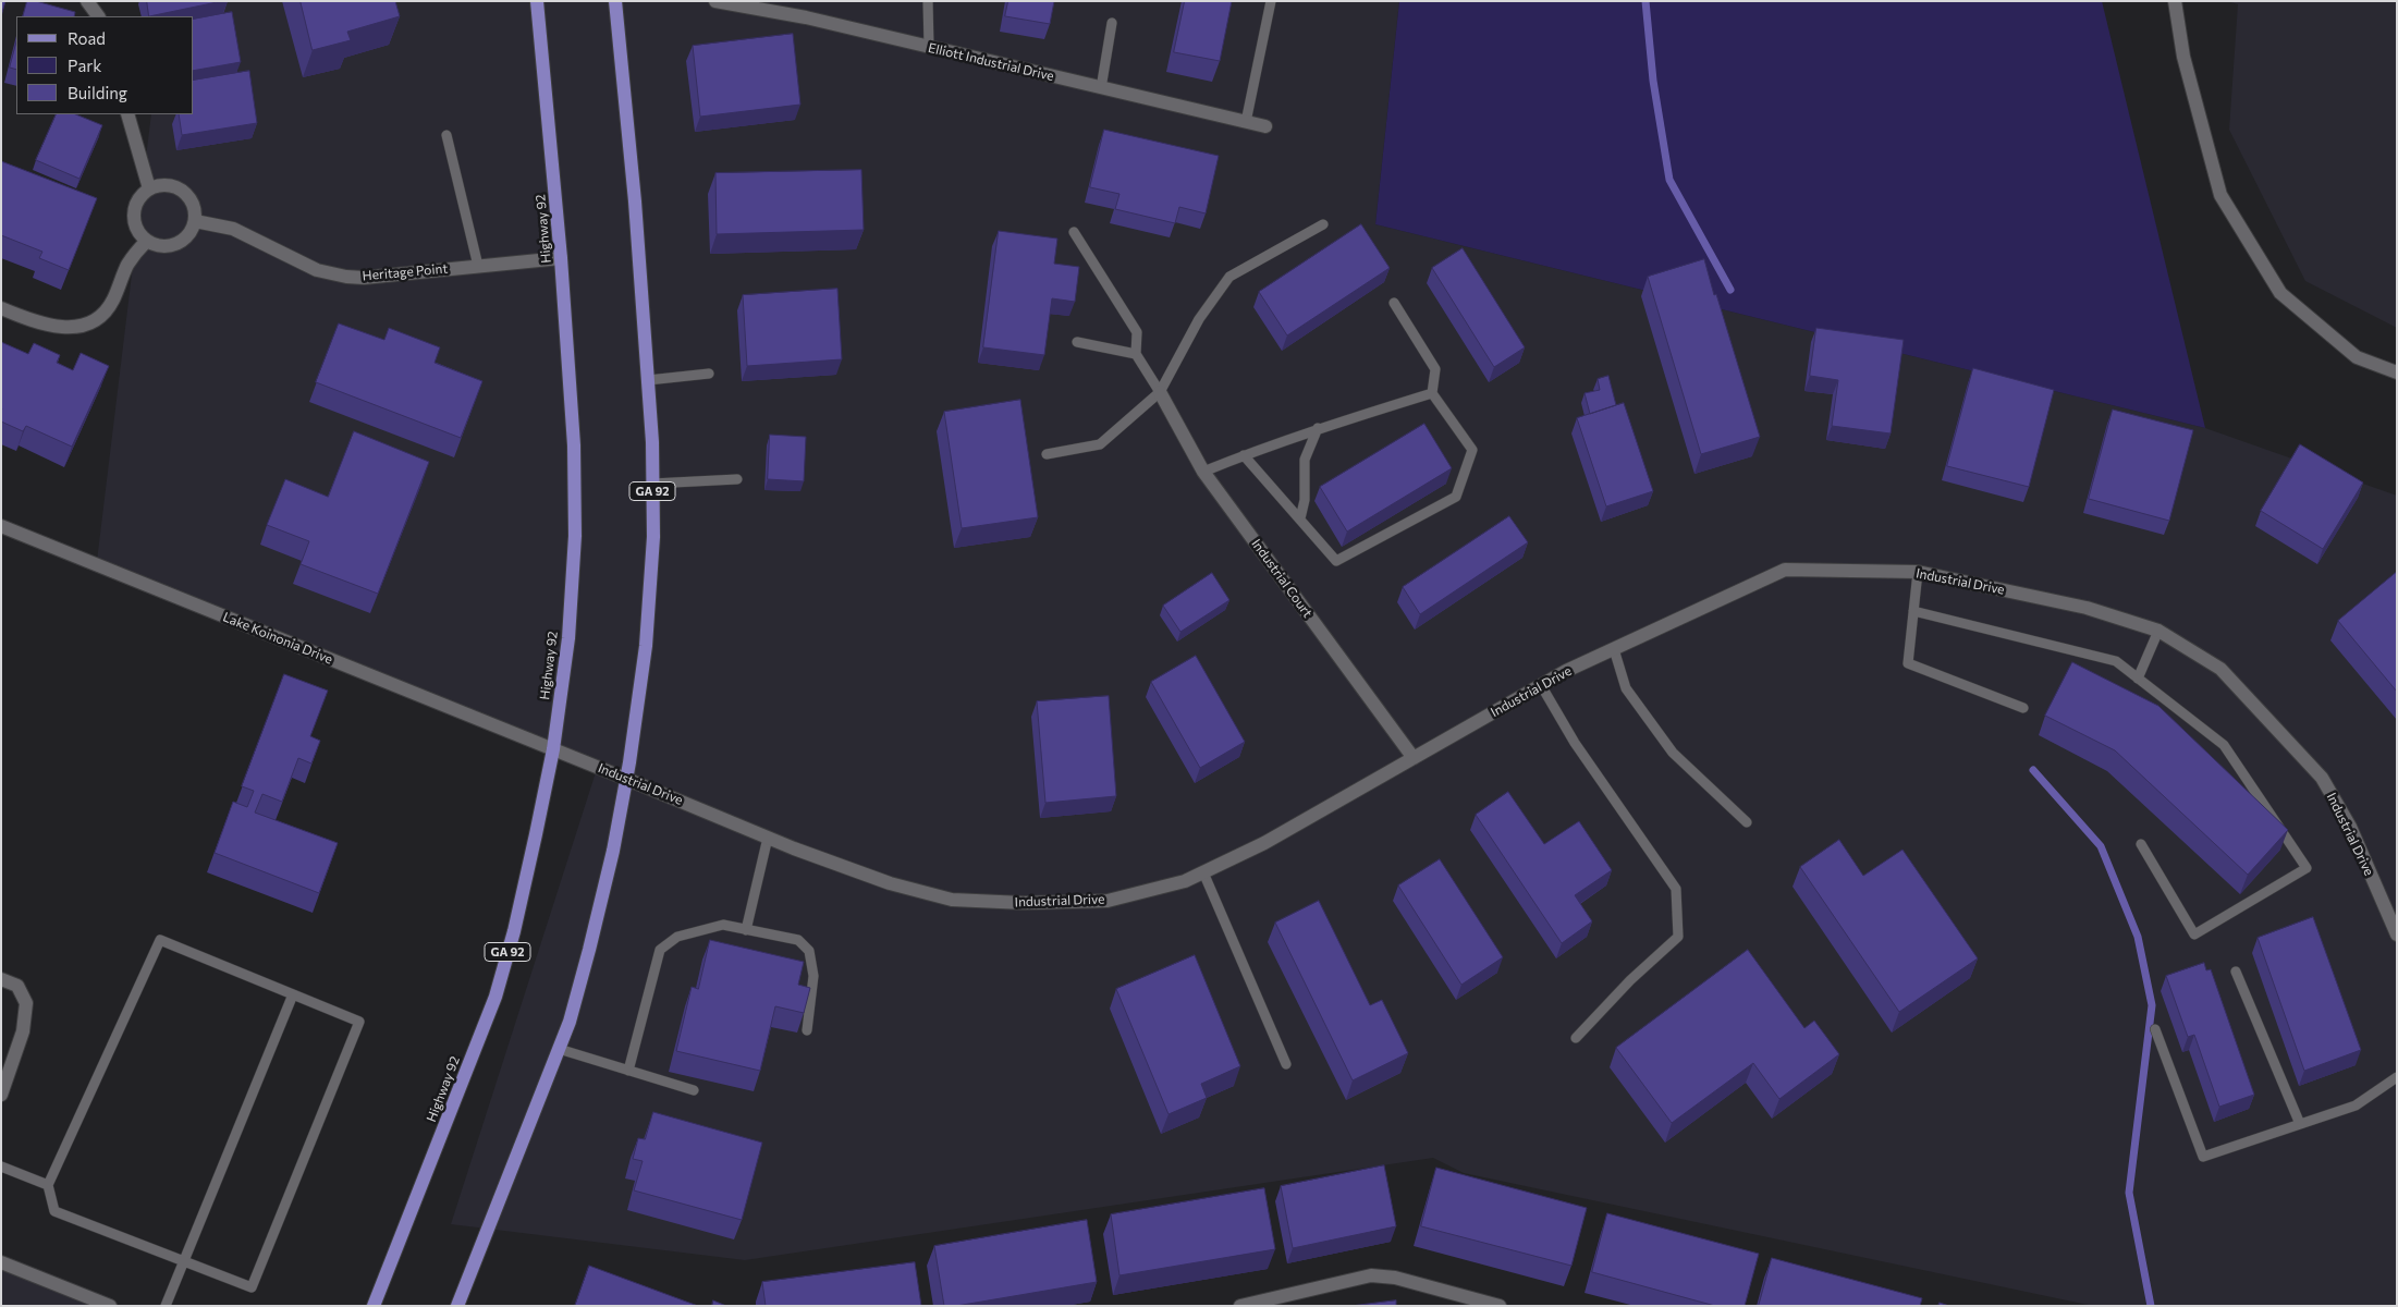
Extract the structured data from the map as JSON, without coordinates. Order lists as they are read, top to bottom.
{
  "streets": {
    "main road": ["Highway 92", "GA 92"],
    "street": [
      "Elliott Industrial Drive",
      "Heritage Point",
      "Industrial Court",
      "Industrial Drive",
      "Lake Koinonia Drive"
    ]
  },
  "crossings": [
    ["Highway 92", "Heritage Point"],
    ["Highway 92", "Industrial Drive"],
    ["Highway 92", "Lake Koinonia Drive"],
    ["GA 92", "Industrial Drive"],
    ["Industrial Court", "Industrial Drive"],
    ["Industrial Drive", "Lake Koinonia Drive"]
  ],
  "legend": ["Road", "Park", "Building"]
}
